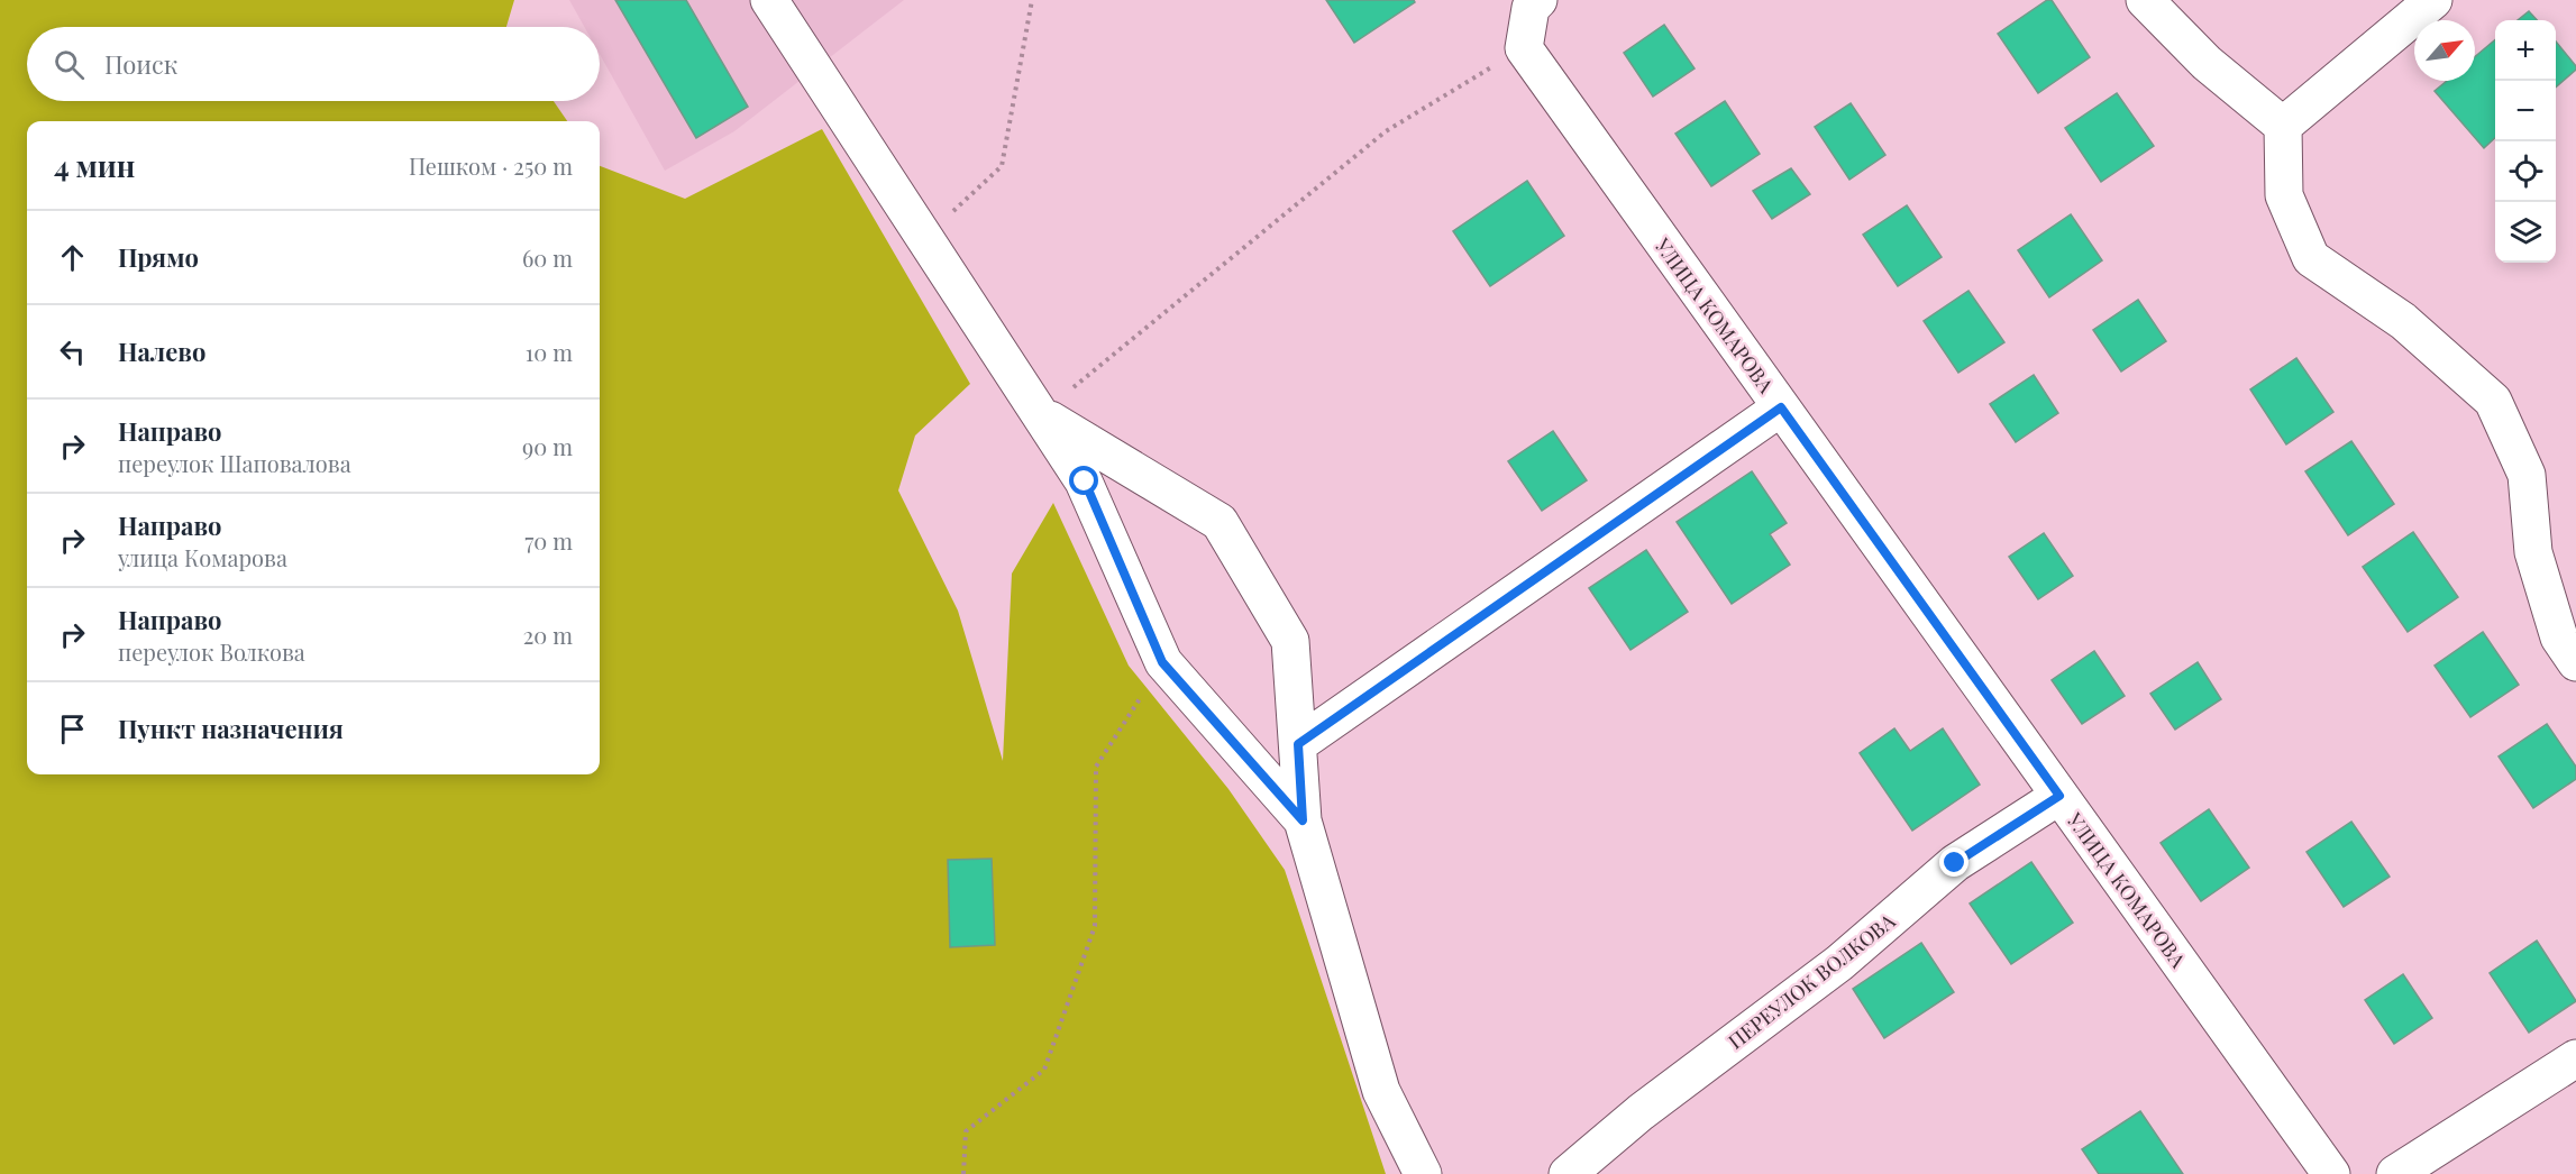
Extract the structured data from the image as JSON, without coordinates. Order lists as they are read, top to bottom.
{
  "streets": {
    "street": ["УЛИЦА КОМАРОВА", "ПЕРЕУЛОК ВОЛКОВА"]
  },
  "crossings": [
    ["УЛИЦА КОМАРОВА", "ПЕРЕУЛОК ВОЛКОВА"]
  ],
  "north": "top right",
  "page": {
    "map_buttons": ["+", "−"],
    "search": "Поиск",
    "heading": ["4 мин", "Пешком · 250 m"],
    "list": [
      ["Прямо", "60 m"],
      ["Налево", "10 m"],
      ["Направо", "переулок Шаповалова", "90 m"],
      ["Направо", "улица Комарова", "70 m"],
      ["Направо", "переулок Волкова", "20 m"],
      "Пункт назначения"
    ]
  }
}
